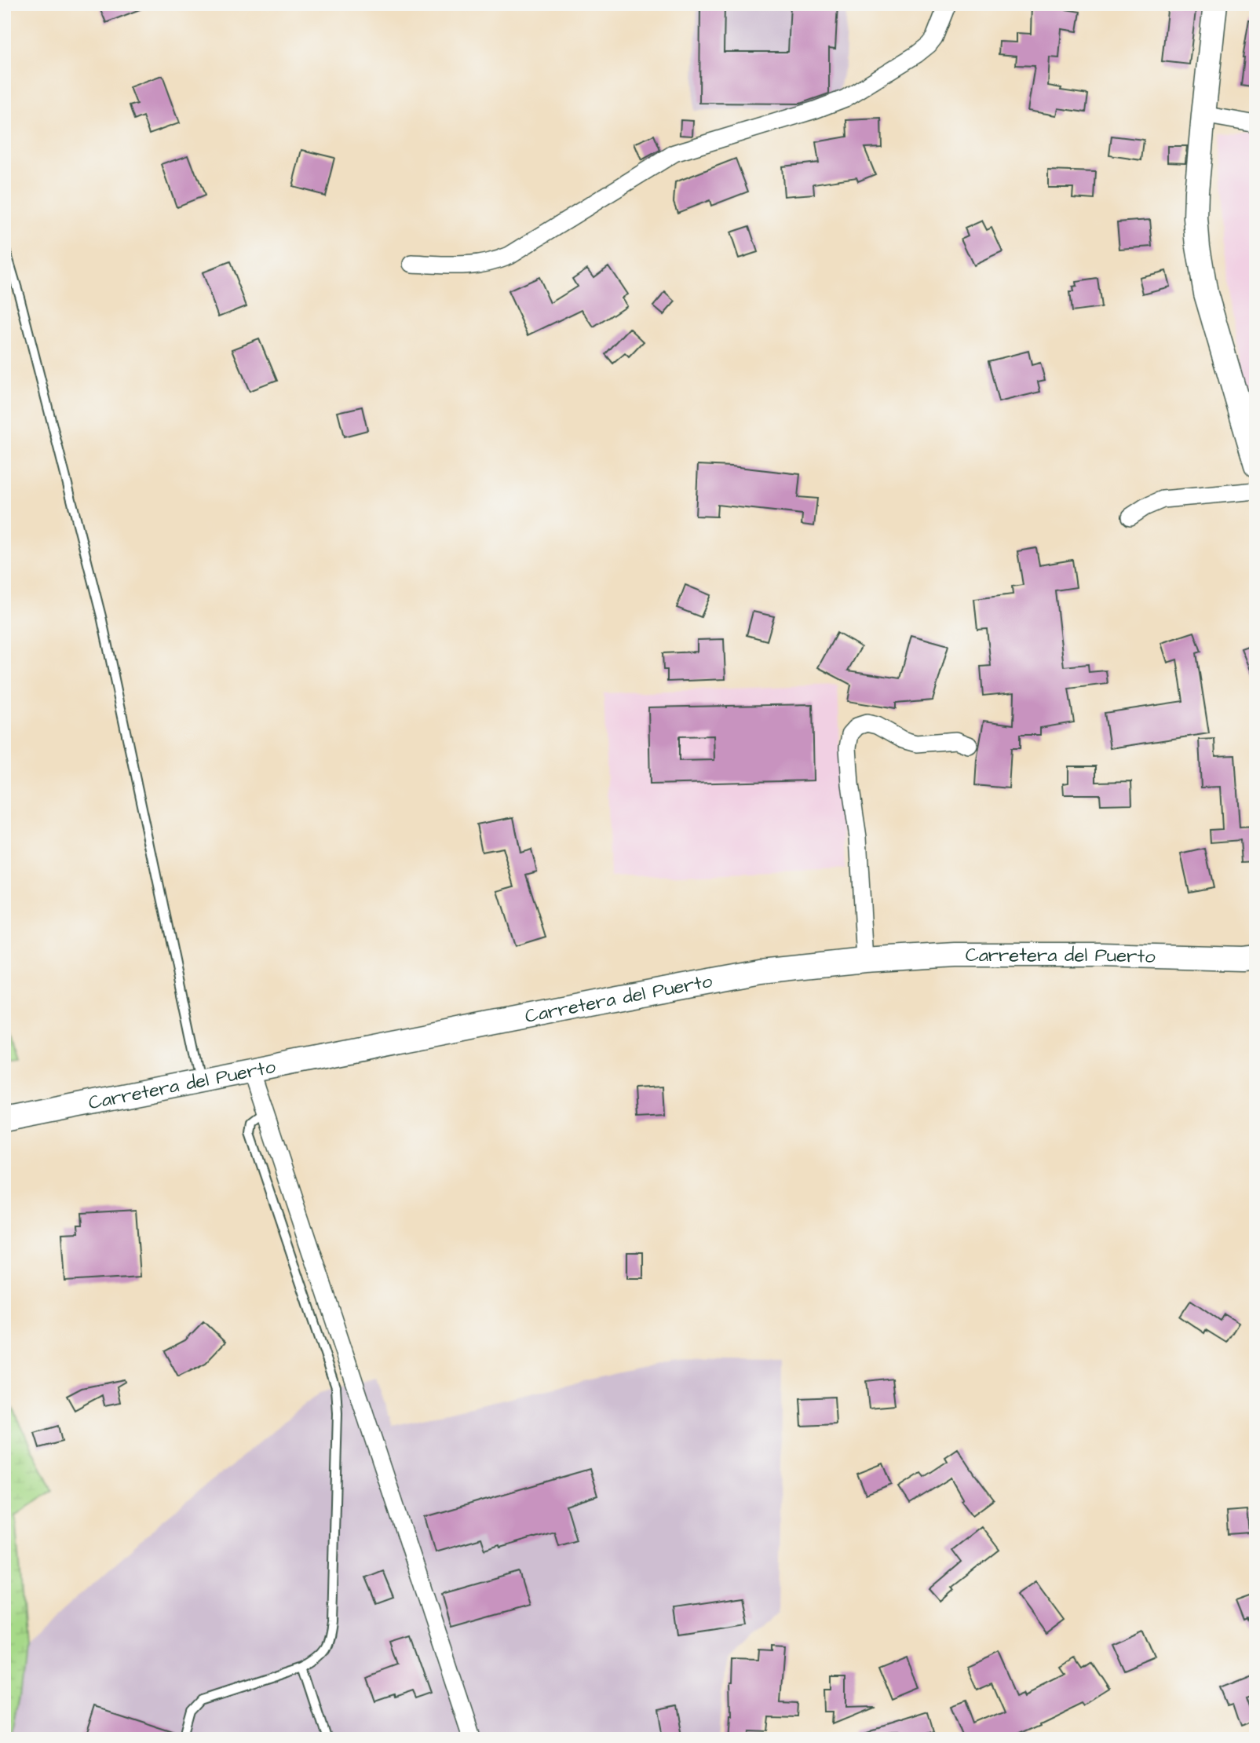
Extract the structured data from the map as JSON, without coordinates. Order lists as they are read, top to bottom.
{
  "streets": {
    "main road": ["Carretera del Puerto"]
  }
}
